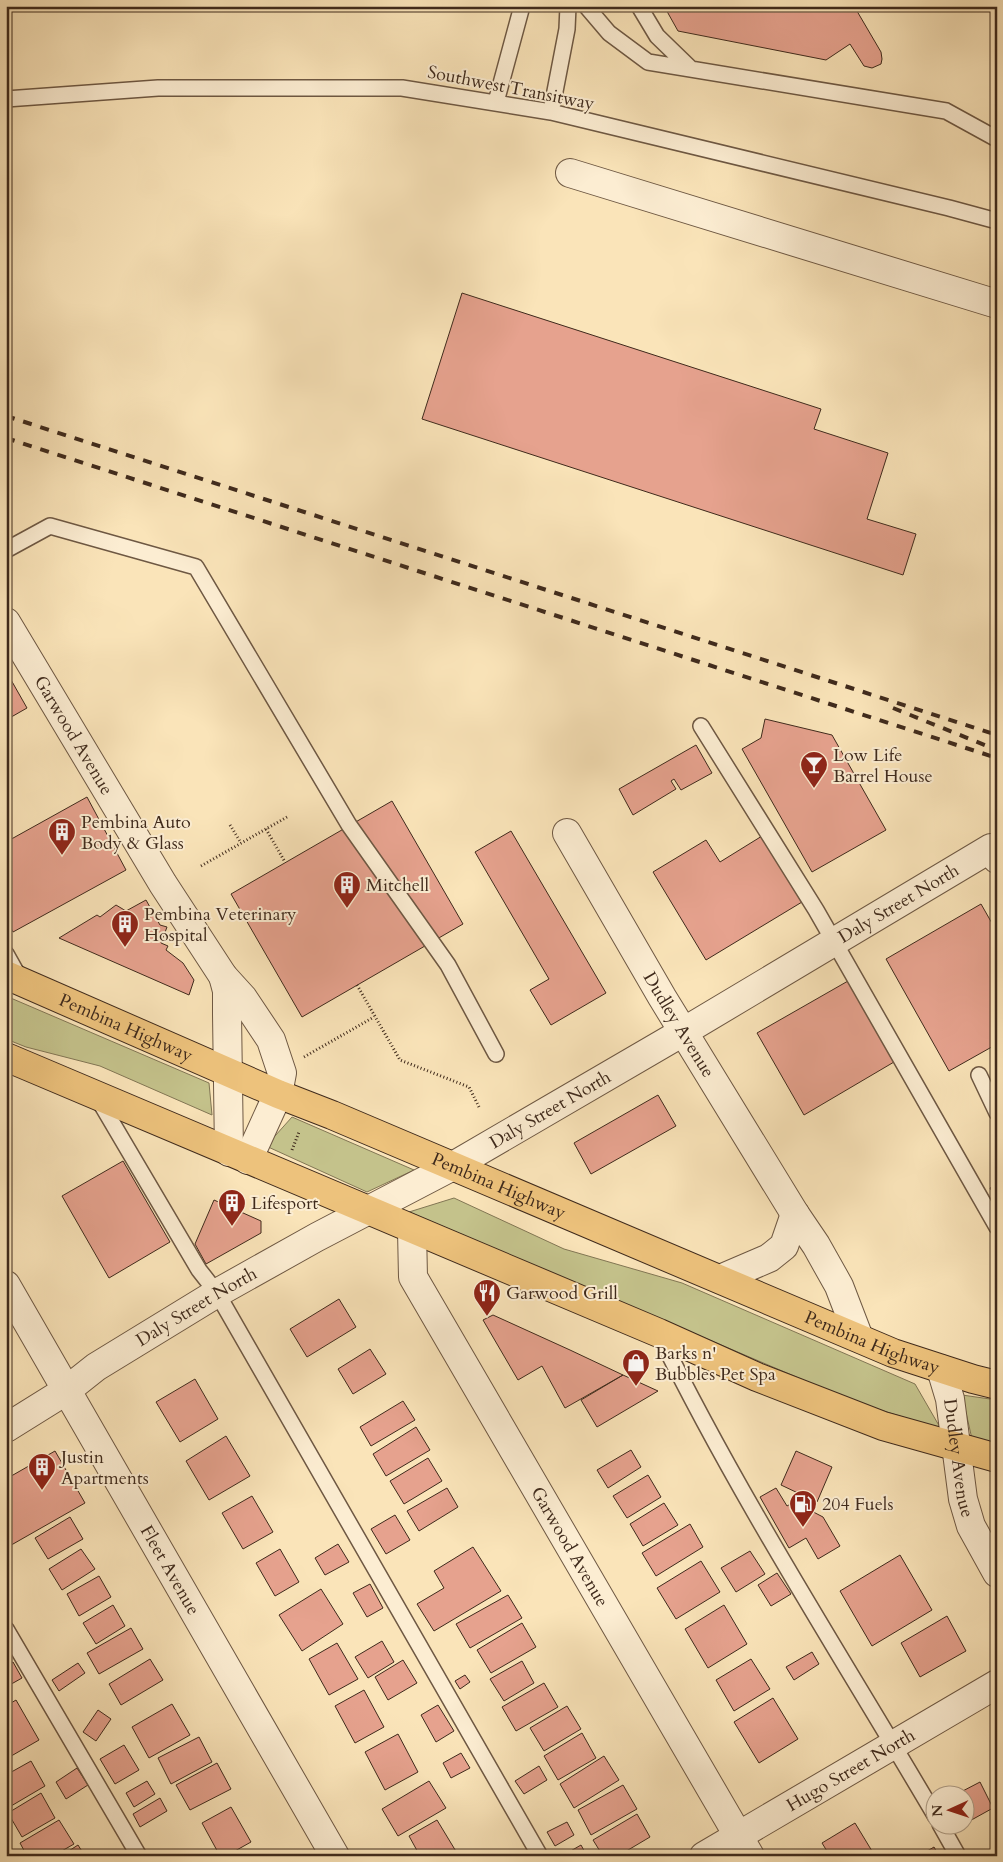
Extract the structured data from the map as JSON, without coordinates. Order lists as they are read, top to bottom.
{
  "streets": {
    "main road": ["Pembina Highway"],
    "street": [
      "Garwood Avenue",
      "Daly Street North",
      "Dudley Avenue",
      "Fleet Avenue",
      "Hugo Street North"
    ],
    "lane": ["Southwest Transitway"]
  },
  "crossings": [
    ["Garwood Avenue", "Pembina Highway"],
    ["Garwood Avenue", "Hugo Street North"],
    ["Daly Street North", "Dudley Avenue"],
    ["Daly Street North", "Pembina Highway"],
    ["Daly Street North", "Fleet Avenue"],
    ["Dudley Avenue", "Pembina Highway"]
  ],
  "places": {
    "bar": ["Low Life Barrel House"],
    "building": [
      "Pembina Auto Body & Glass",
      "Mitchell",
      "Pembina Veterinary Hospital",
      "Lifesport",
      "Justin Apartments"
    ],
    "restaurant": ["Garwood Grill"],
    "shop": ["Barks n' Bubbles Pet Spa"],
    "fuel station": ["204 Fuels"]
  },
  "north": "left"
}
